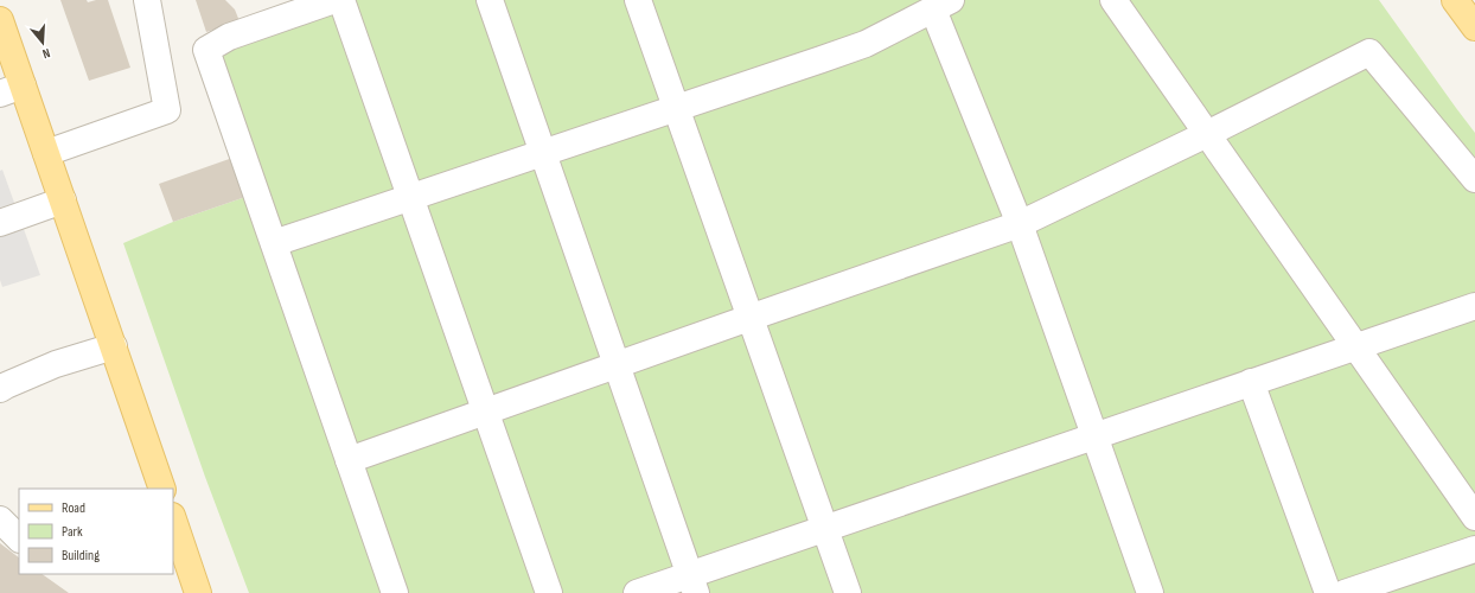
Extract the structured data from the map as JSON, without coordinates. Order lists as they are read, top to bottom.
{
  "legend": ["Road", "Park", "Building"],
  "north": "bottom"
}
